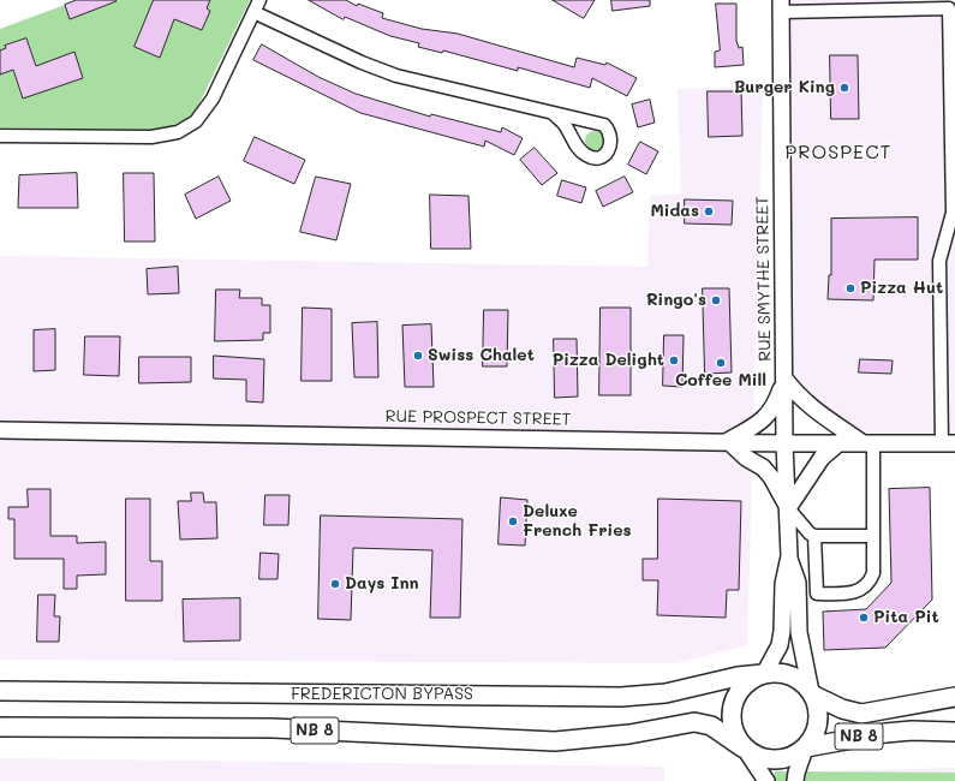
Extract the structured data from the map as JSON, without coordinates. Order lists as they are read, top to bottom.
{
  "streets": {
    "highway": ["FREDERICTON BYPASS", "NB 8"],
    "main road": ["RUE SMYTHE STREET", "RUE PROSPECT STREET"]
  },
  "crossings": [
    ["RUE SMYTHE STREET", "RUE PROSPECT STREET"],
    ["RUE SMYTHE STREET", "FREDERICTON BYPASS"],
    ["RUE SMYTHE STREET", "NB 8"],
    ["FREDERICTON BYPASS", "NB 8"]
  ],
  "districts": ["PROSPECT"],
  "places": [
    "Burger King",
    "Midas",
    "Pizza Hut",
    "Ringo's",
    "Swiss Chalet",
    "Pizza Delight",
    "Coffee Mill",
    "Deluxe French Fries",
    "Days Inn",
    "Pita Pit"
  ]
}
